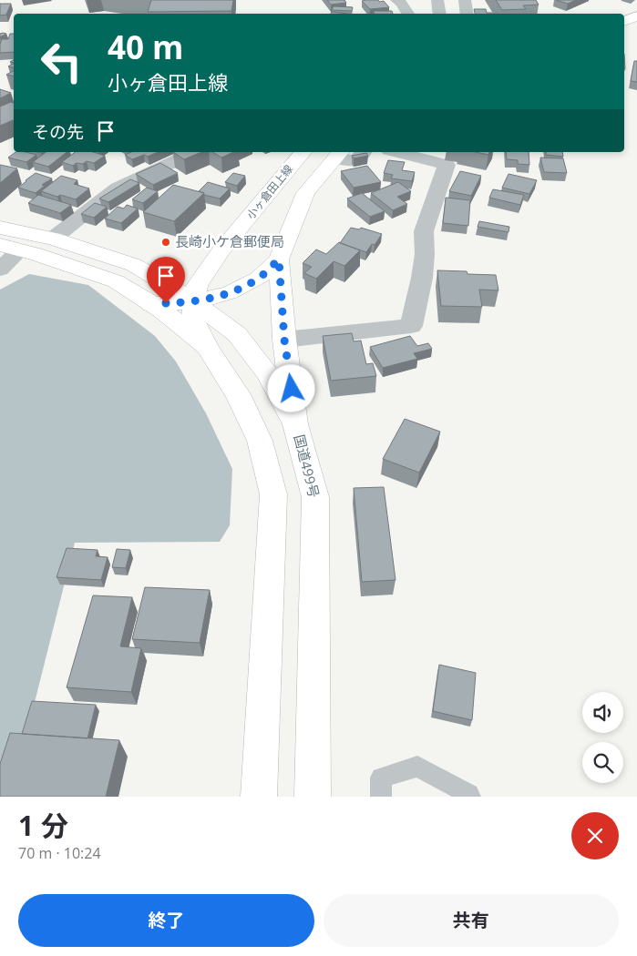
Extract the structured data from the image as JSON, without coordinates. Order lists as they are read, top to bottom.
{
  "streets": {
    "main road": ["小ヶ倉田上線", "国道499号"]
  },
  "crossings": [
    ["小ヶ倉田上線", "国道499号"]
  ],
  "places": ["長崎小ケ倉郵便局"],
  "page": {
    "turn": ["40 m", "小ヶ倉田上線"],
    "then": "その先",
    "heading": ["1 分", "70 m · 10:24"],
    "buttons": ["終了", "共有"]
  }
}
